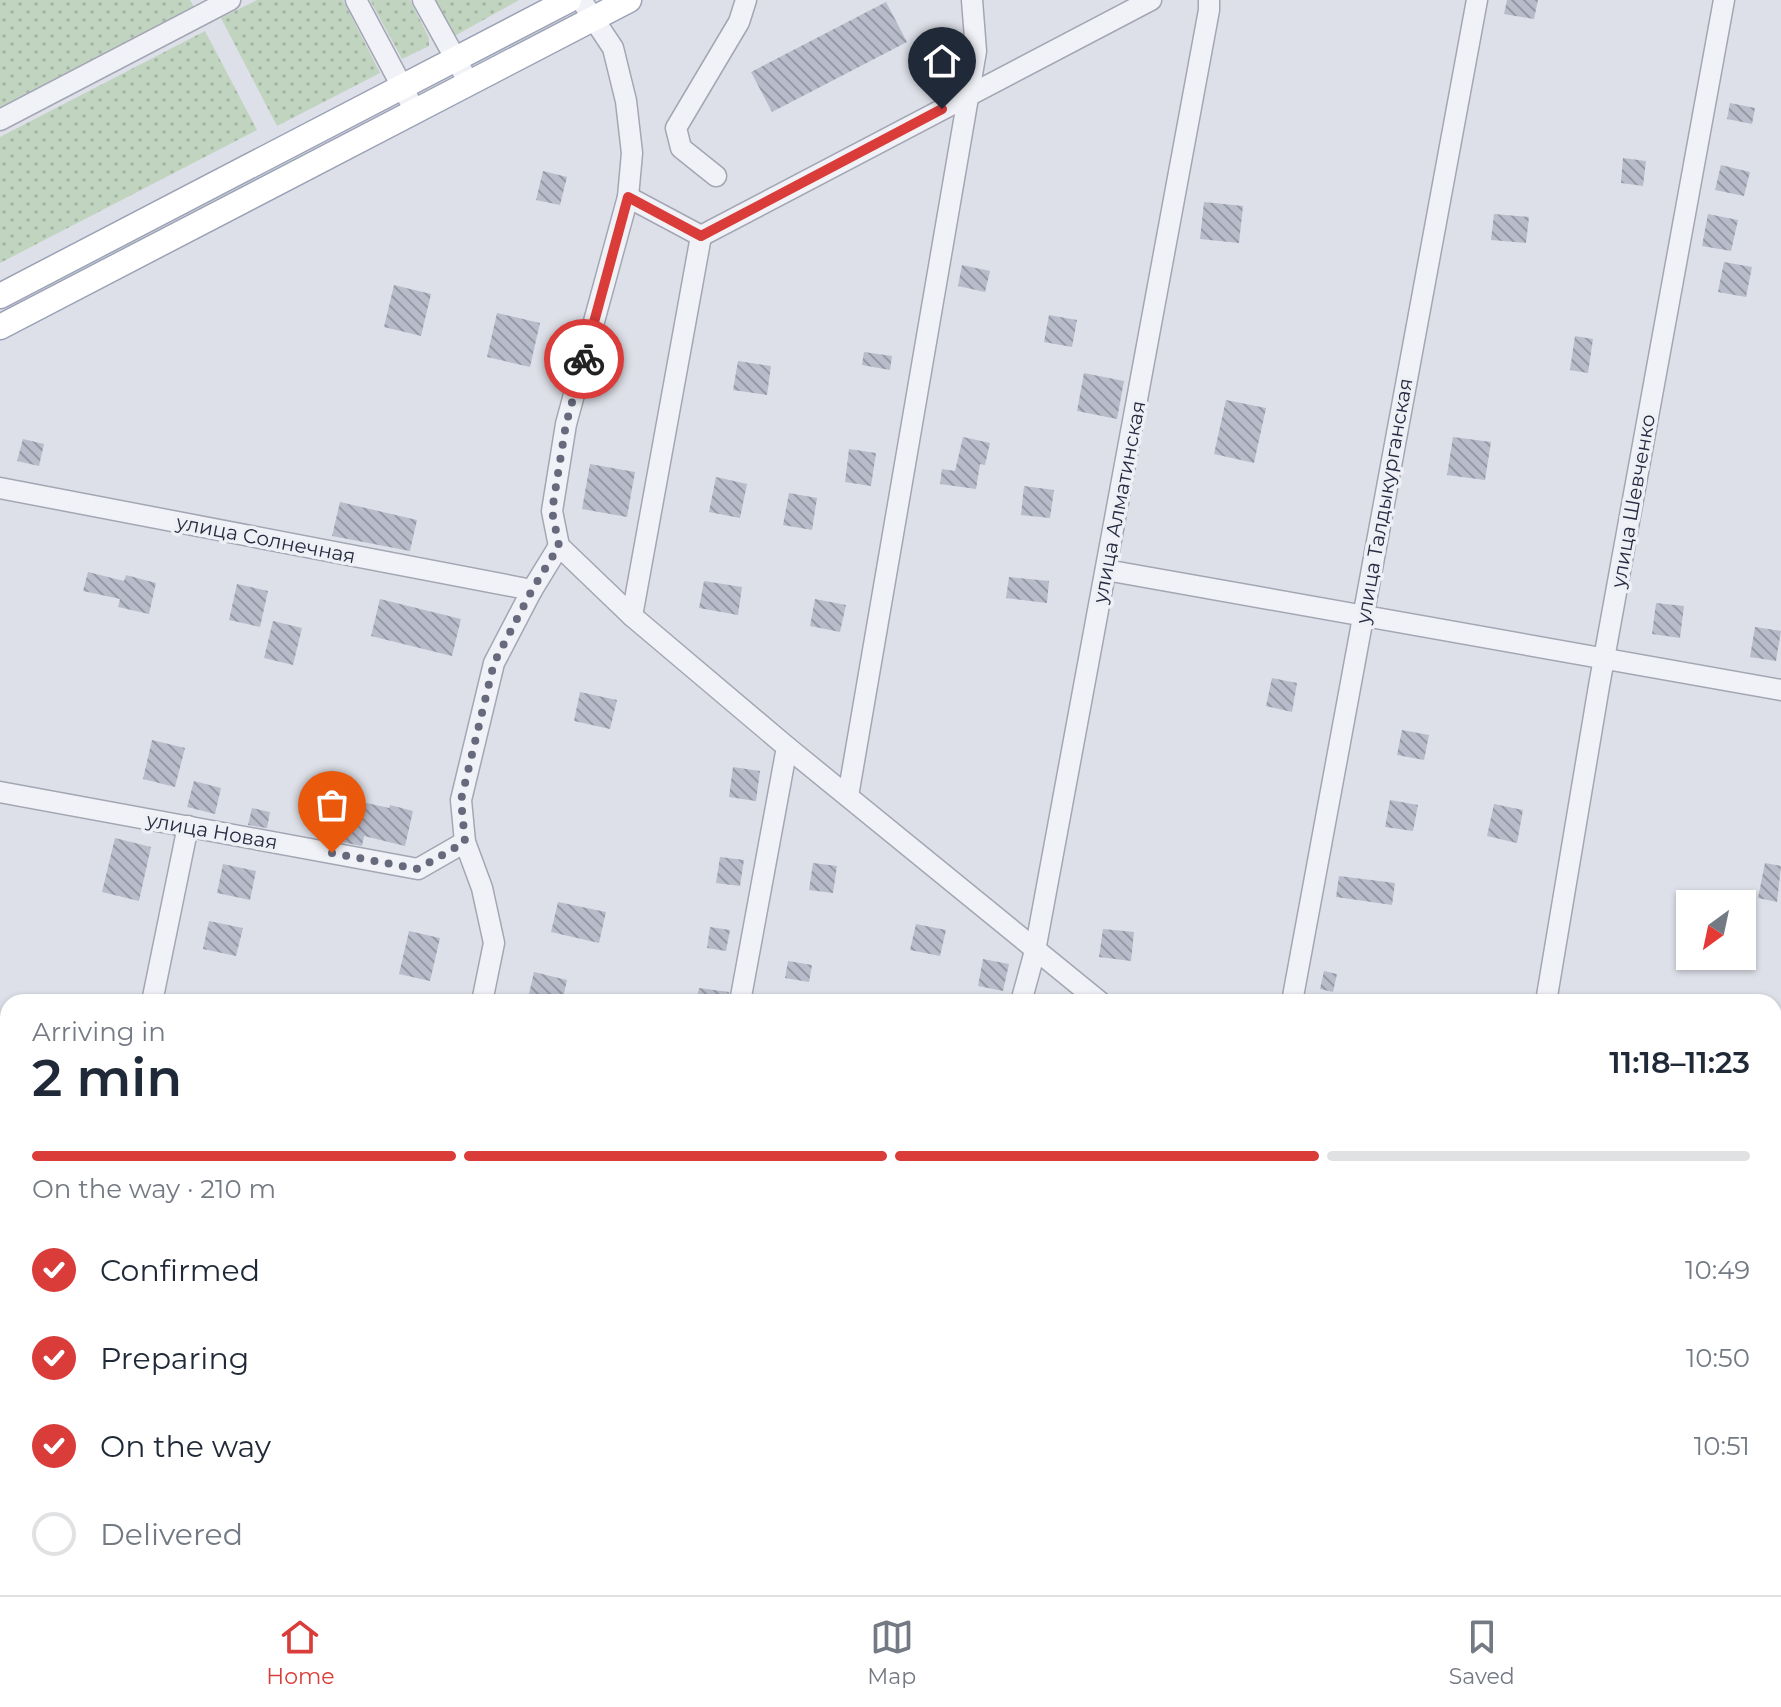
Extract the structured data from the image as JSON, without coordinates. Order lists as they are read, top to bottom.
{
  "streets": {
    "street": [
      "улица Талдыкурганская",
      "улица Шевченко",
      "улица Алматинская",
      "улица Солнечная",
      "улица Новая"
    ]
  },
  "north": "bottom left",
  "page": {
    "heading": ["2 min", "Arriving in", "11:18–11:23"],
    "bar": "On the way · 210 m",
    "list": [
      ["Confirmed", "10:49"],
      ["Preparing", "10:50"],
      ["On the way", "10:51"],
      "Delivered"
    ],
    "tabs": ["Home", "Map", "Saved"]
  }
}
